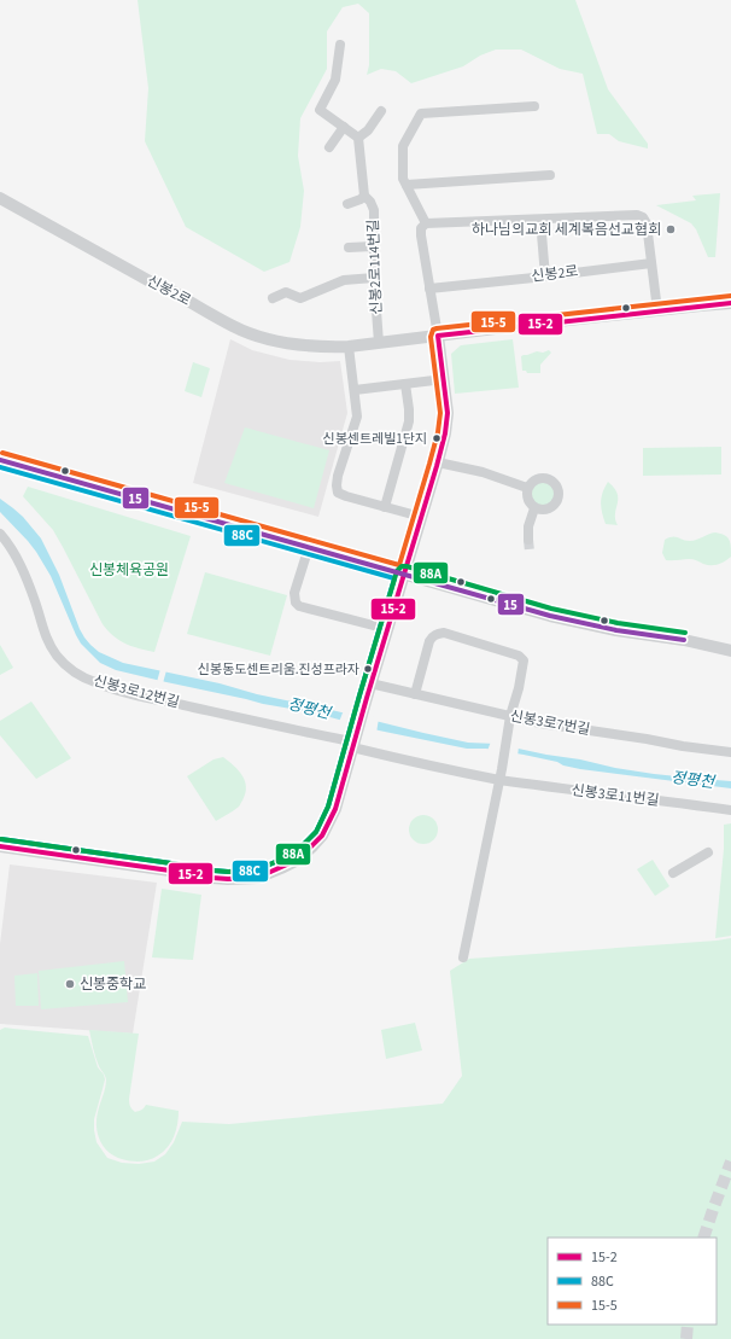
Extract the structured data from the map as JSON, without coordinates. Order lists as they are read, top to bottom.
{
  "streets": {
    "street": [
      "신봉2로114번길",
      "신봉2로",
      "신봉3로12번길",
      "신봉3로7번길",
      "신봉3로11번길"
    ]
  },
  "crossings": [
    ["신봉2로114번길", "신봉2로"],
    ["신봉3로12번길", "신봉3로11번길"]
  ],
  "water": ["정평천"],
  "parks": ["신봉체육공원"],
  "places": [
    "하나님의교회 세계복음선교협회",
    "신봉센트레빌1단지",
    "신봉동도센트리움.진성프라자",
    "신봉중학교"
  ],
  "lines": [
    "transit line 15-5",
    "transit line 15-2",
    "transit line 15",
    "transit line 88C",
    "transit line 88A"
  ],
  "legend": ["15-2", "88C", "15-5"]
}
